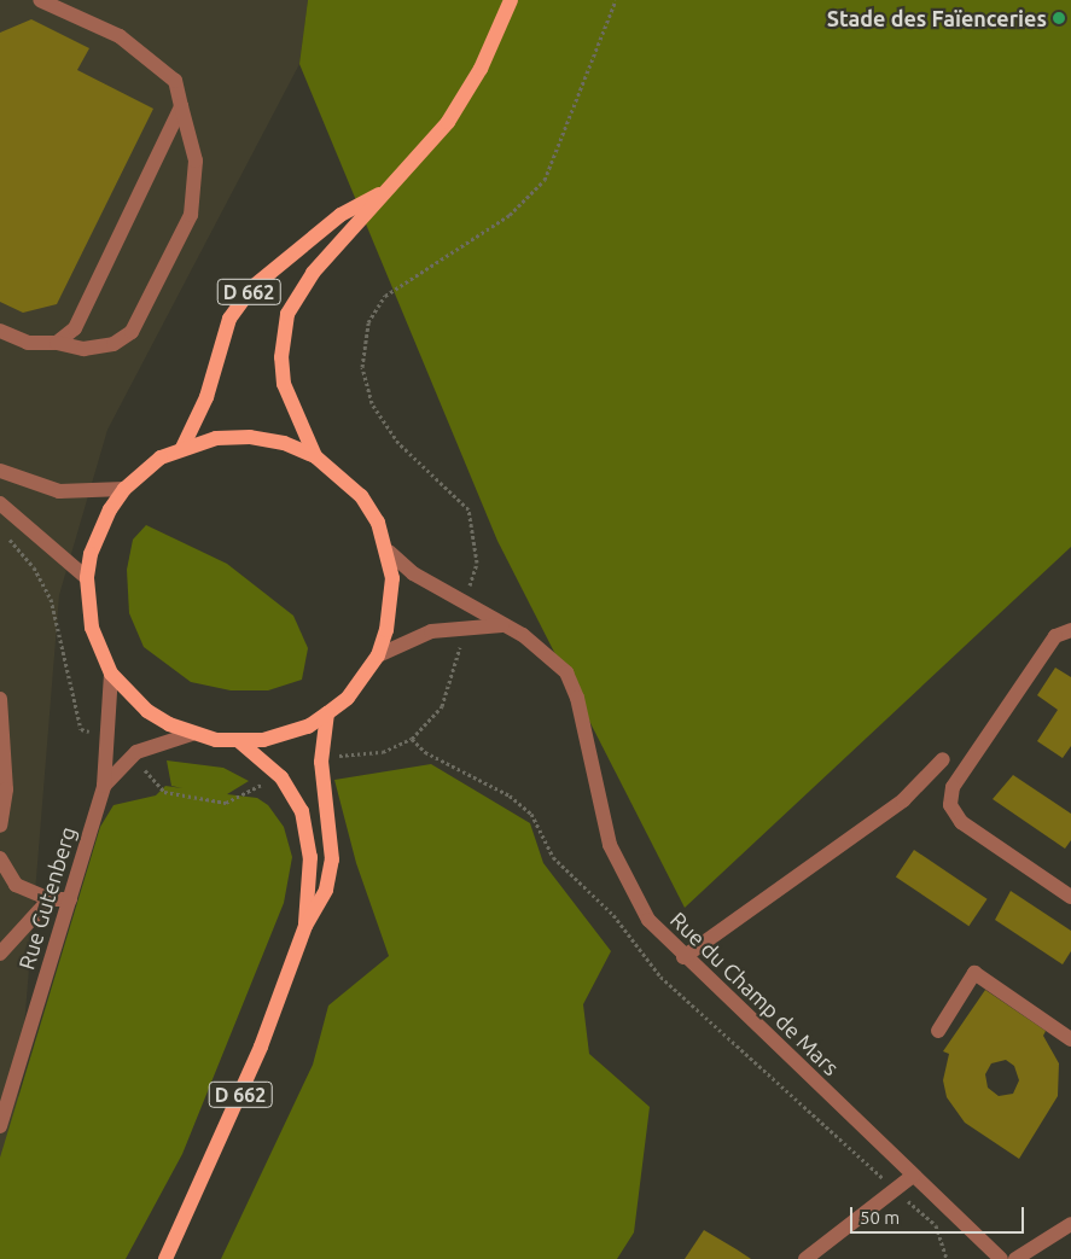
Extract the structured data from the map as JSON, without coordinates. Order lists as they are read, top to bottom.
{
  "streets": {
    "main road": ["D 662"],
    "street": ["Rue Gutenberg", "Rue du Champ de Mars"]
  },
  "places": ["Stade des Faïenceries"],
  "scale_bar": "50 m"
}
